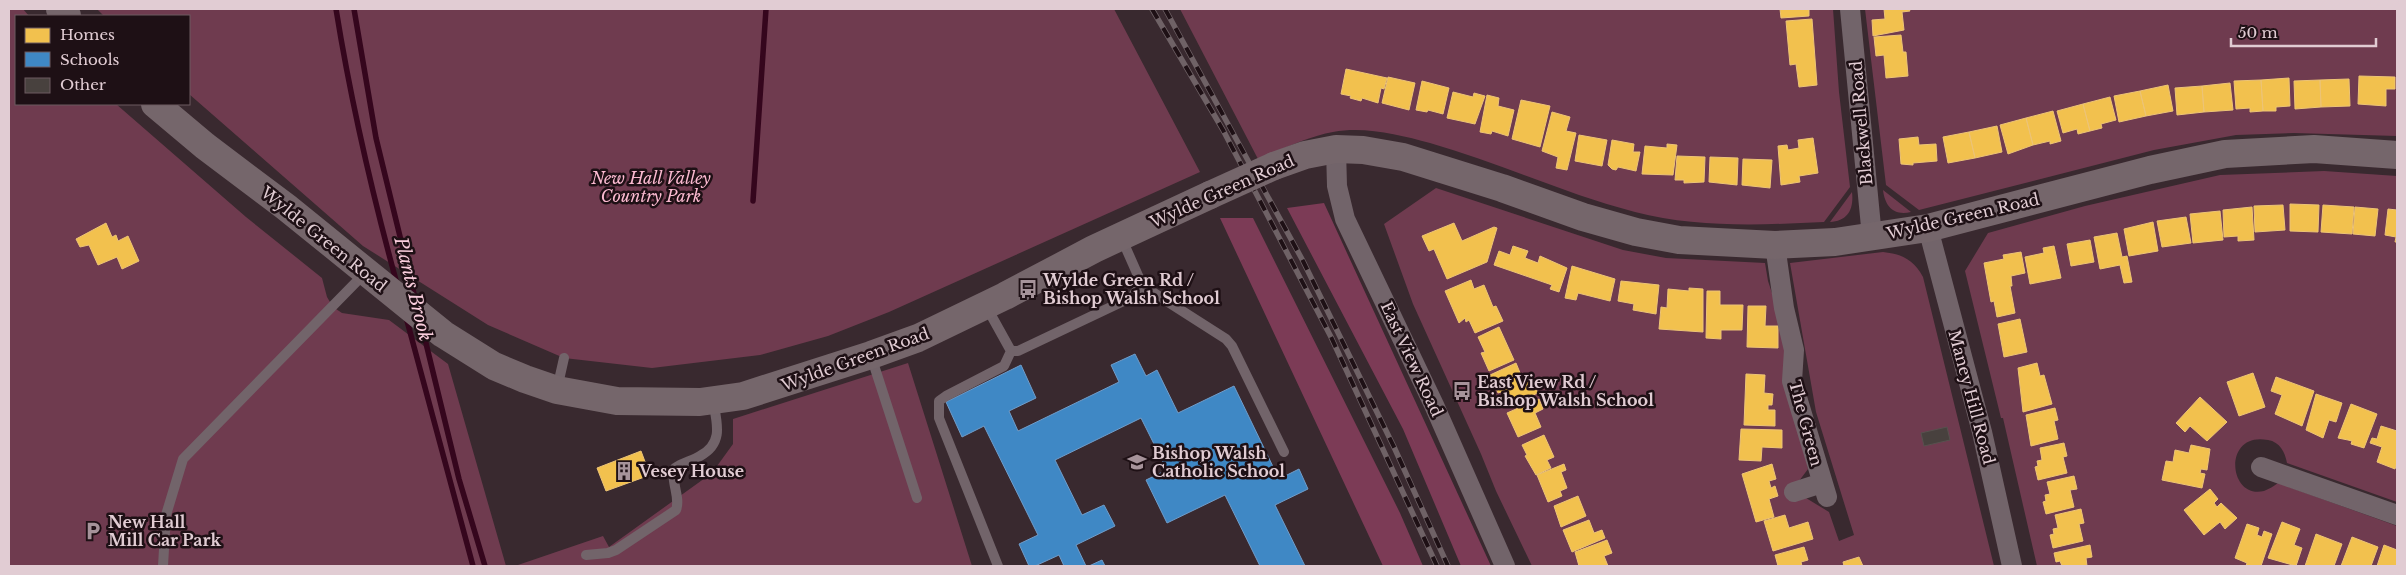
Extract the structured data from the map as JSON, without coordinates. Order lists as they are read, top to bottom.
{
  "streets": {
    "street": [
      "Blackwell Road",
      "Wylde Green Road",
      "East View Road",
      "Maney Hill Road",
      "The Green"
    ]
  },
  "crossings": [
    ["Blackwell Road", "Wylde Green Road"],
    ["Wylde Green Road", "East View Road"],
    ["Wylde Green Road", "Maney Hill Road"],
    ["Wylde Green Road", "The Green"]
  ],
  "water": ["Plants Brook"],
  "parks": ["New Hall Valley Country Park"],
  "places": {
    "bus stop": ["Wylde Green Rd / Bishop Walsh School", "East View Rd / Bishop Walsh School"],
    "school or university": ["Bishop Walsh Catholic School"],
    "building": ["Vesey House"],
    "parking": ["New Hall Mill Car Park"]
  },
  "legend": ["Homes", "Schools", "Other"],
  "scale_bar": "50 m"
}
